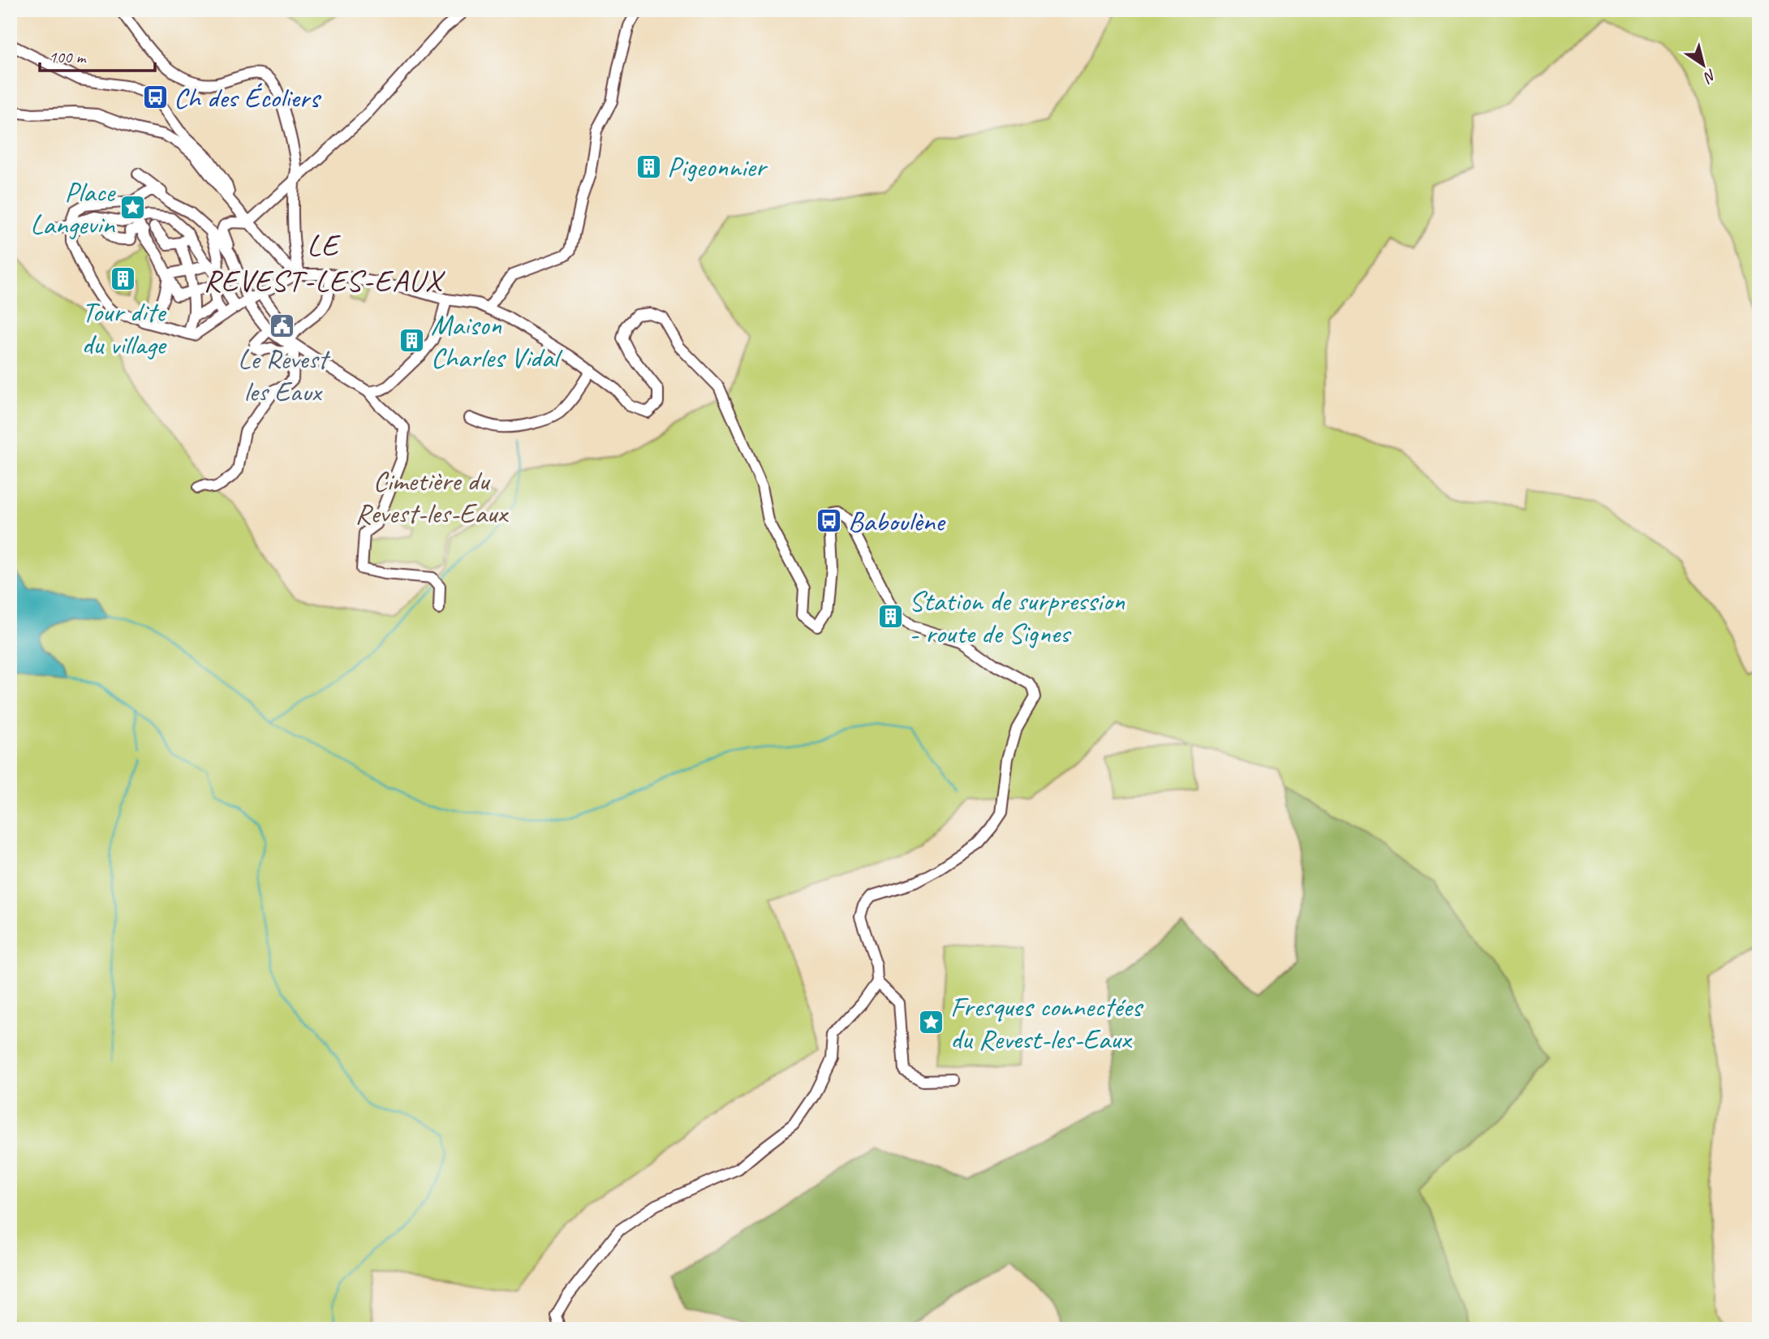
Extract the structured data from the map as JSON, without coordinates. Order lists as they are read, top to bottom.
{
  "districts": ["LE REVEST-LES-EAUX"],
  "parks": ["Cimetière du Revest-les-Eaux"],
  "places": {
    "bus stop": ["Ch des Écoliers", "Baboulène"],
    "building": [
      "Pigeonnier",
      "Tour dite du village",
      "Maison Charles Vidal",
      "Station de surpression - route de Signes"
    ],
    "place": ["Place Langevin", "Fresques connectées du Revest-les-Eaux"],
    "public building": ["Le Revest les Eaux"]
  },
  "scale_bar": "100 m",
  "north": "bottom right"
}
